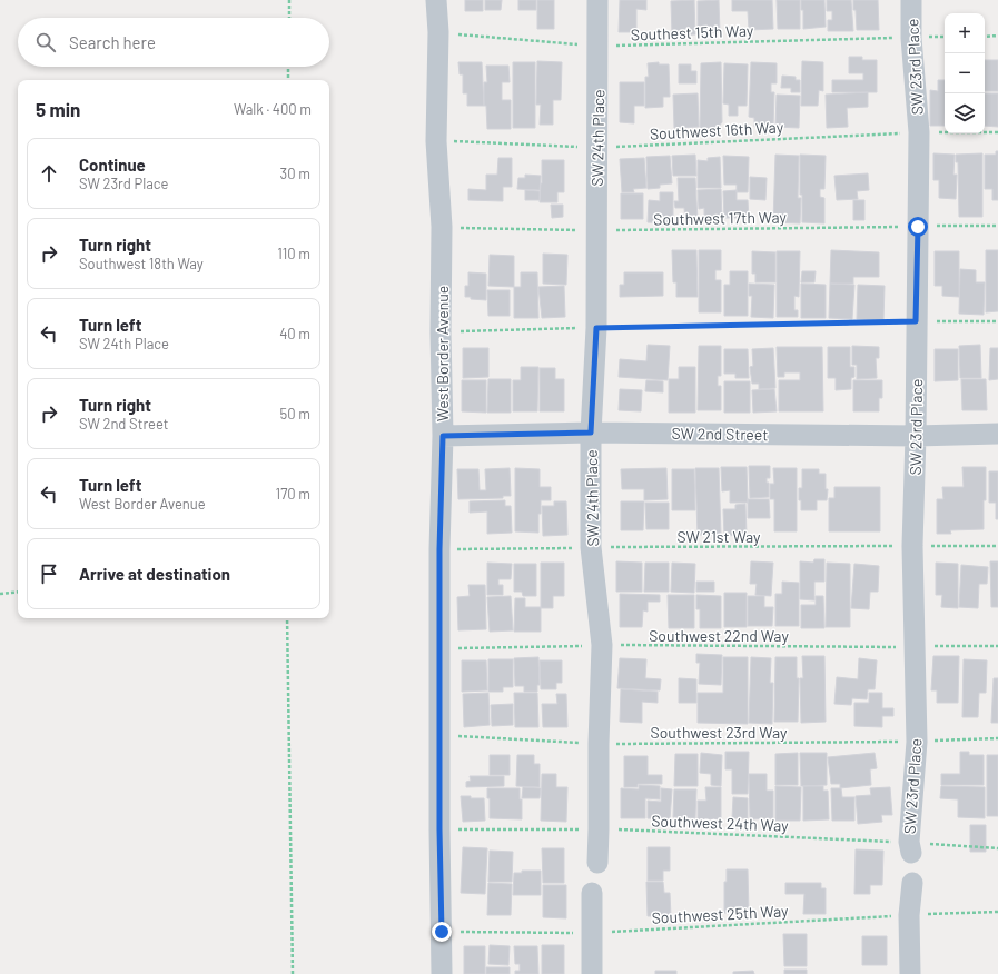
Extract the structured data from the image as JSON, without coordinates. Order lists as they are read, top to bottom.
{
  "streets": {
    "street": [
      "SW 23rd Place",
      "SW 24th Place",
      "West Border Avenue",
      "SW 2nd Street"
    ],
    "path": [
      "Southest 15th Way",
      "Southwest 16th Way",
      "Southwest 17th Way",
      "SW 21st Way",
      "Southwest 22nd Way",
      "Southwest 23rd Way",
      "Southwest 24th Way",
      "Southwest 25th Way"
    ]
  },
  "crossings": [
    ["Southest 15th Way", "SW 23rd Place"],
    ["Southest 15th Way", "SW 24th Place"],
    ["Southest 15th Way", "West Border Avenue"],
    ["SW 23rd Place", "Southwest 16th Way"],
    ["SW 23rd Place", "Southwest 17th Way"],
    ["SW 23rd Place", "SW 2nd Street"],
    ["SW 23rd Place", "SW 21st Way"],
    ["SW 23rd Place", "Southwest 22nd Way"],
    ["SW 23rd Place", "Southwest 23rd Way"],
    ["SW 23rd Place", "Southwest 24th Way"],
    ["Southwest 16th Way", "SW 24th Place"],
    ["Southwest 16th Way", "West Border Avenue"],
    ["SW 24th Place", "Southwest 17th Way"],
    ["SW 24th Place", "SW 2nd Street"],
    ["SW 24th Place", "SW 21st Way"],
    ["SW 24th Place", "Southwest 22nd Way"],
    ["SW 24th Place", "Southwest 23rd Way"],
    ["SW 24th Place", "Southwest 24th Way"],
    ["Southwest 17th Way", "West Border Avenue"],
    ["West Border Avenue", "SW 2nd Street"],
    ["West Border Avenue", "SW 21st Way"],
    ["West Border Avenue", "Southwest 22nd Way"],
    ["West Border Avenue", "Southwest 23rd Way"],
    ["West Border Avenue", "Southwest 24th Way"],
    ["West Border Avenue", "Southwest 25th Way"]
  ],
  "page": {
    "map_buttons": ["+", "−"],
    "search": "Search here",
    "heading": ["5 min", "Walk · 400 m"],
    "list": [
      ["Continue", "SW 23rd Place", "30 m"],
      ["Turn right", "Southwest 18th Way", "110 m"],
      ["Turn left", "SW 24th Place", "40 m"],
      ["Turn right", "SW 2nd Street", "50 m"],
      ["Turn left", "West Border Avenue", "170 m"],
      "Arrive at destination"
    ]
  }
}
